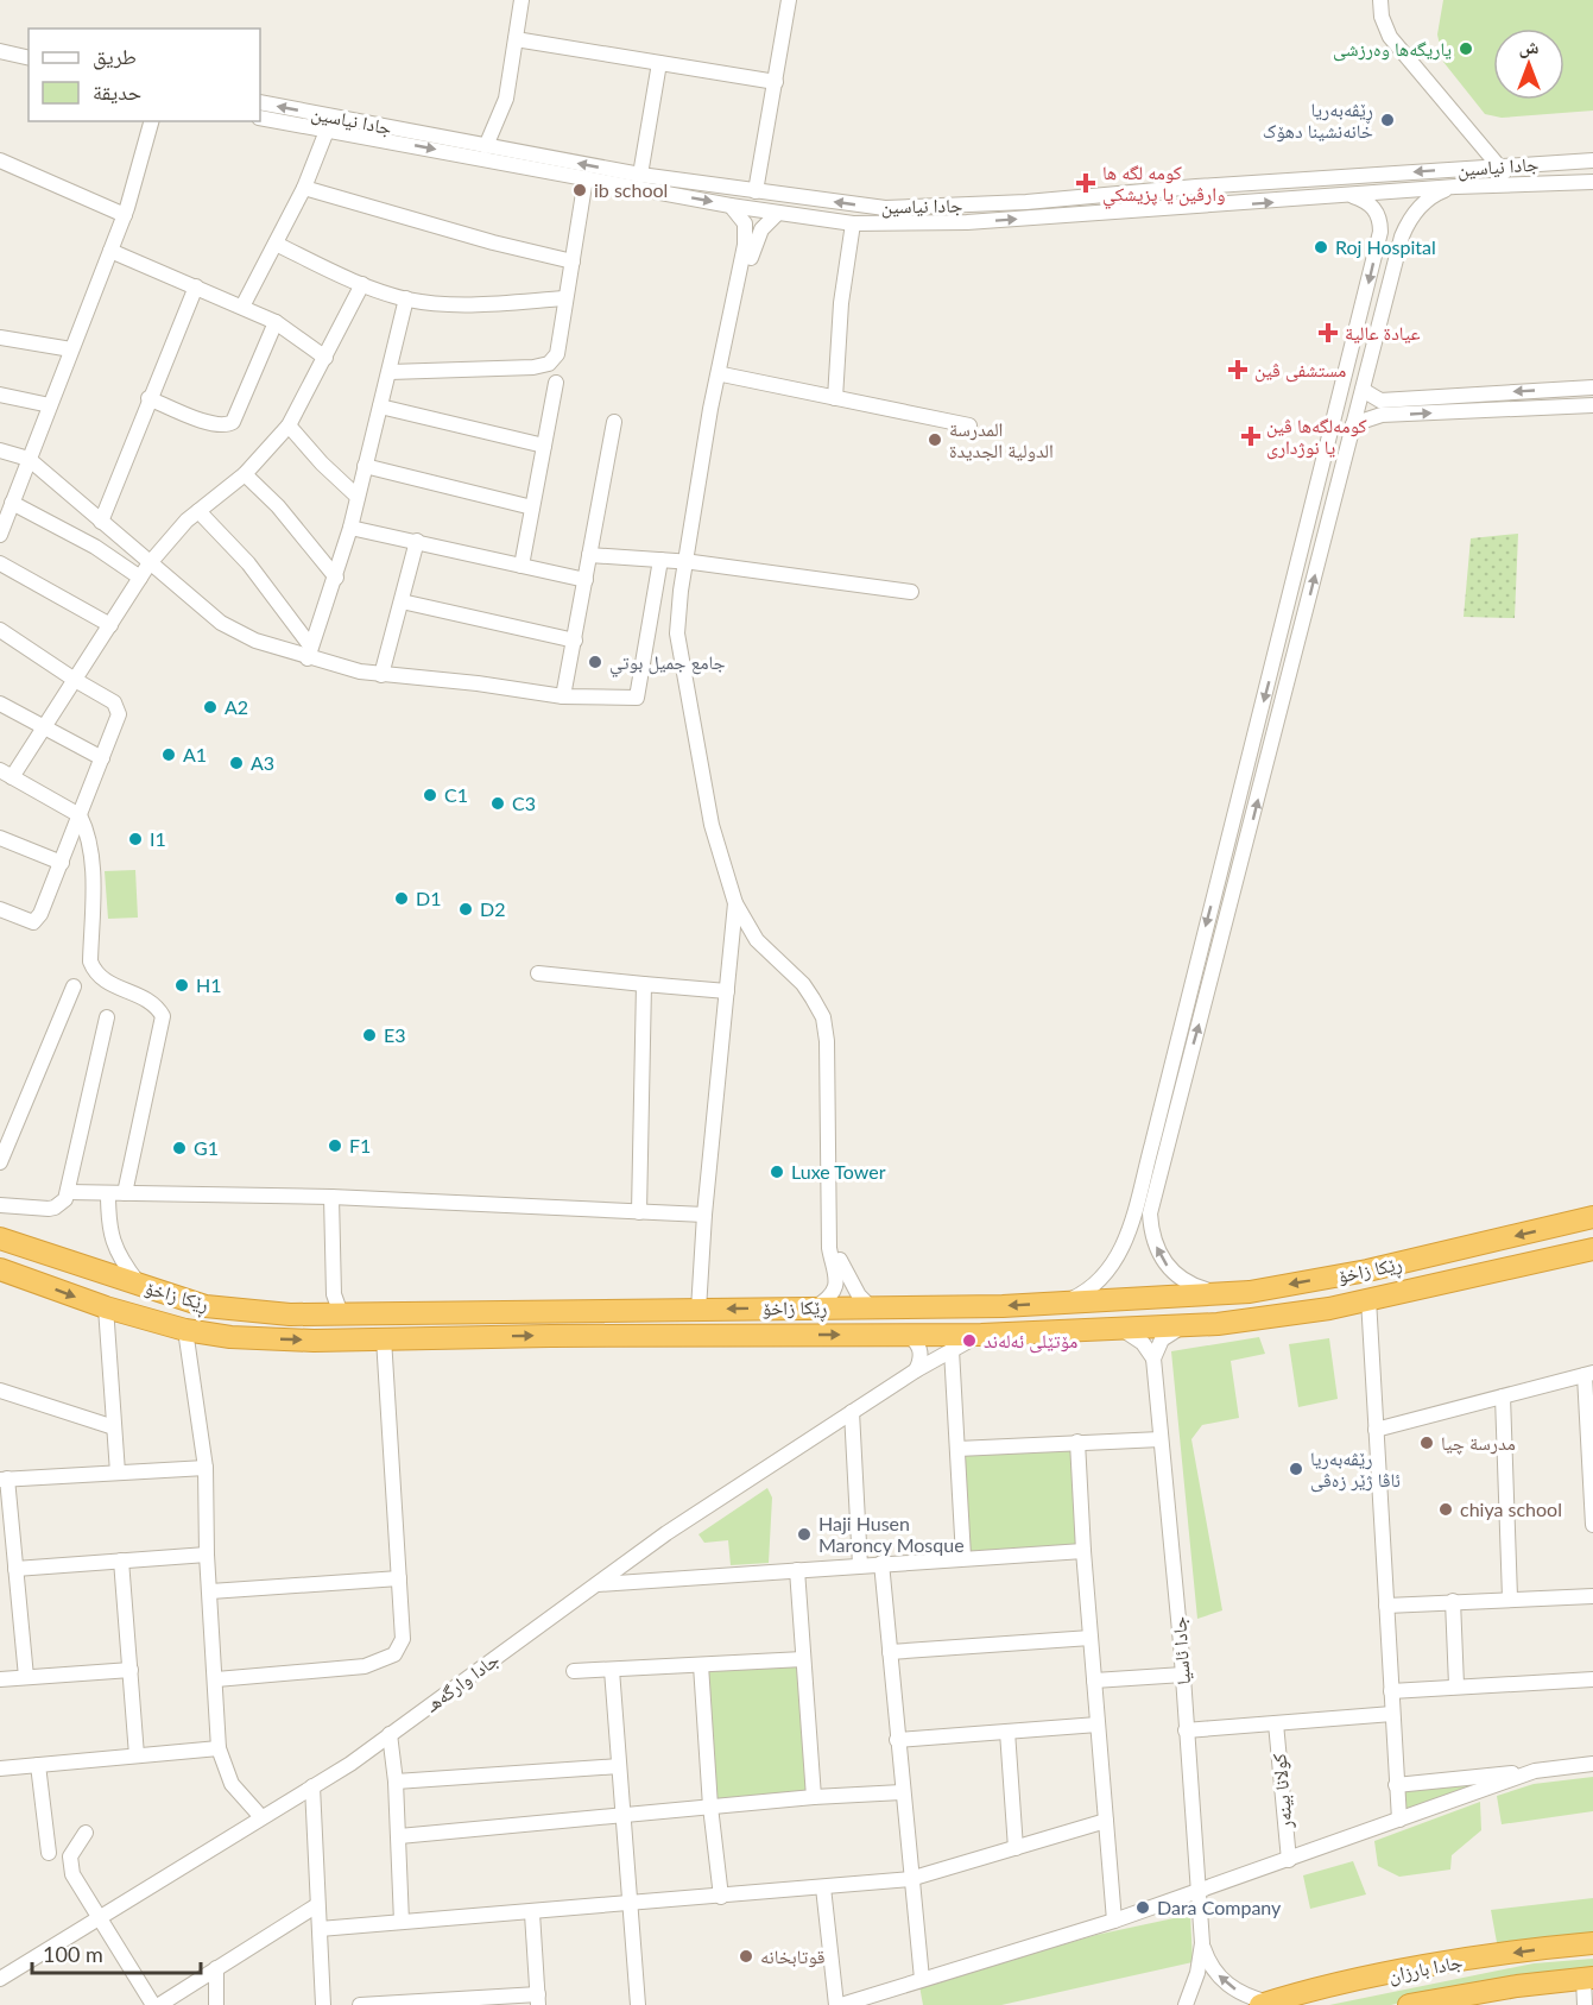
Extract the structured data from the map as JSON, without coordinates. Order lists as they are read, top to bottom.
{
  "streets": {
    "highway": ["ڕێکا زاخۆ", "جادا بارزان"],
    "street": [
      "جادا نیاسین",
      "جادا ئاسيا",
      "جادا وارگه‌هـ",
      "كولانا بینه‌ر"
    ]
  },
  "crossings": [
    ["ڕێکا زاخۆ", "جادا وارگه‌هـ"]
  ],
  "places": {
    "other": [
      "ياريگەها وەرزشی",
      "ڕێڤه‌به‌ریا خانەنشينا دهۆک",
      "ib school",
      "Roj Hospital",
      "المدرسة الدولية الجديدة",
      "جامع جميل بوتي",
      "A2",
      "A1",
      "A3",
      "C1",
      "C3",
      "I1",
      "D1",
      "D2",
      "H1",
      "E3",
      "F1",
      "G1",
      "Luxe Tower",
      "مۆتێلی ئەلەند",
      "مدرسة چيا",
      "رێڤەبەریا ئاڤا ژێر زەڤی",
      "chiya school",
      "Haji Husen Maroncy Mosque",
      "Dara Company",
      "قوتابخانه"
    ],
    "health": [
      "كومه لگه ها وارڤين يا پزيشكي",
      "عيادة عالية",
      "مستشفى ڤين",
      "کومەلگەها ڤین یا نوژداری"
    ]
  },
  "legend": ["طريق", "حديقة"],
  "scale_bar": "100 m",
  "north": "top"
}
